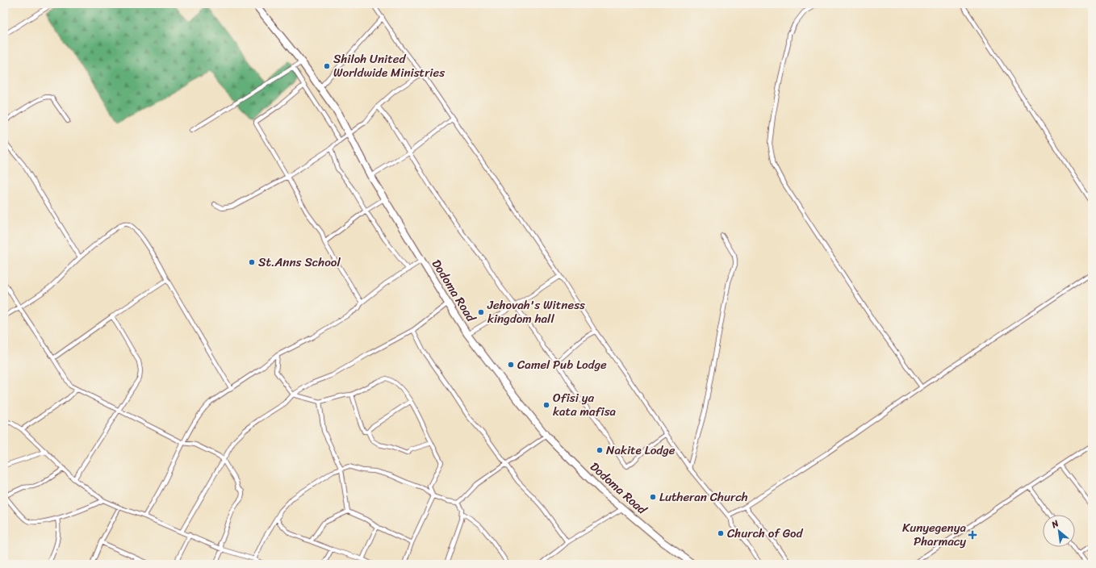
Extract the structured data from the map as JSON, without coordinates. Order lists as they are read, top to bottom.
{
  "streets": {
    "highway": ["Dodoma Road"]
  },
  "places": {
    "other": [
      "Shiloh United Worldwide Ministries",
      "St.Anns School",
      "Jehovah's Witness kingdom hall",
      "Camel Pub Lodge",
      "Ofisi ya kata mafisa",
      "Nakite Lodge",
      "Lutheran Church",
      "Church of God"
    ],
    "health": ["Kunyegenya Pharmacy"]
  },
  "north": "top left"
}
